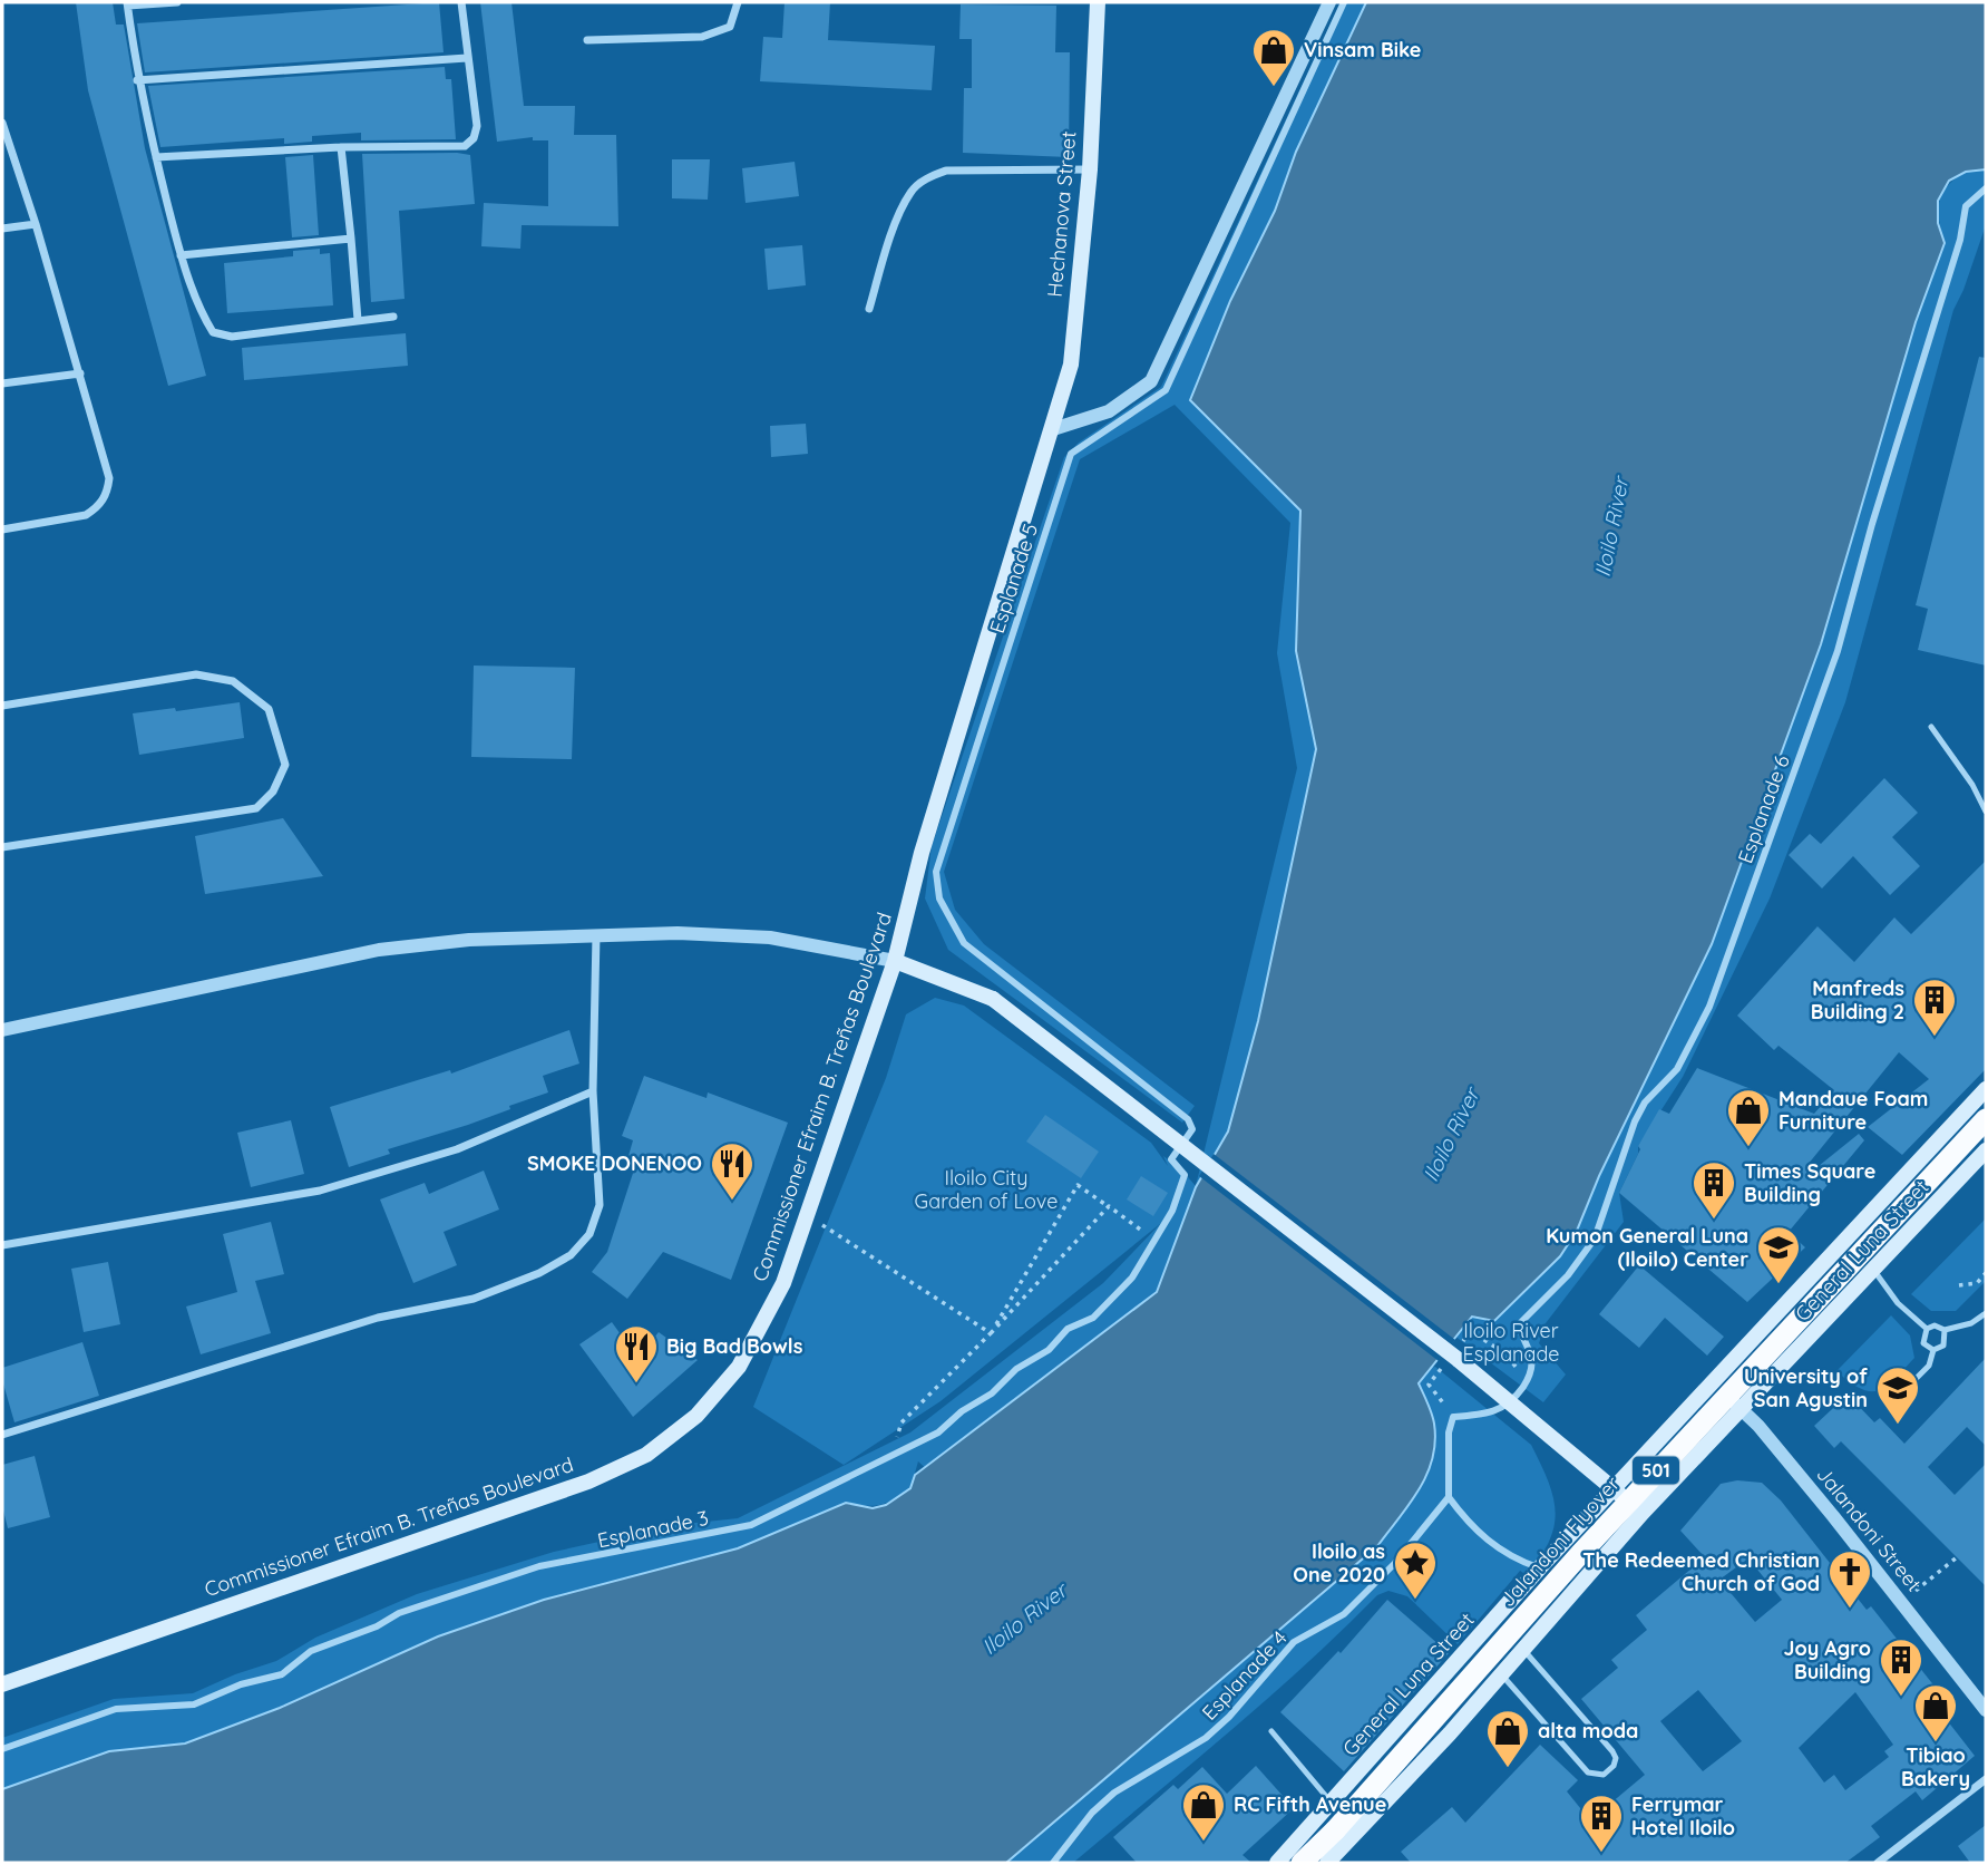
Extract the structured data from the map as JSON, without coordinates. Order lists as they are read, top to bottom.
{
  "streets": {
    "highway": ["501", "Jalandoni Flyover"],
    "main road": ["Hechanova Street", "Commissioner Efraim B. Treñas Boulevard", "General Luna Street"],
    "street": [
      "Esplanade 5",
      "Esplanade 6",
      "Esplanade 3",
      "Jalandoni Street",
      "Esplanade 4"
    ]
  },
  "crossings": [
    ["Hechanova Street", "Commissioner Efraim B. Treñas Boulevard"],
    ["Esplanade 5", "Esplanade 3"],
    ["General Luna Street", "Jalandoni Street"]
  ],
  "water": ["Iloilo River"],
  "parks": ["Iloilo City Garden of Love", "Iloilo River Esplanade"],
  "places": {
    "shop": [
      "Vinsam Bike",
      "Mandaue Foam Furniture",
      "Tibiao Bakery",
      "alta moda",
      "RC Fifth Avenue"
    ],
    "building": [
      "Manfreds Building 2",
      "Times Square Building",
      "Joy Agro Building",
      "Ferrymar Hotel Iloilo"
    ],
    "restaurant": ["SMOKE DONENOO", "Big Bad Bowls"],
    "school or university": ["Kumon General Luna (Iloilo) Center", "University of San Agustin"],
    "place": ["Iloilo as One 2020"],
    "church": ["The Redeemed Christian Church of God"]
  }
}
